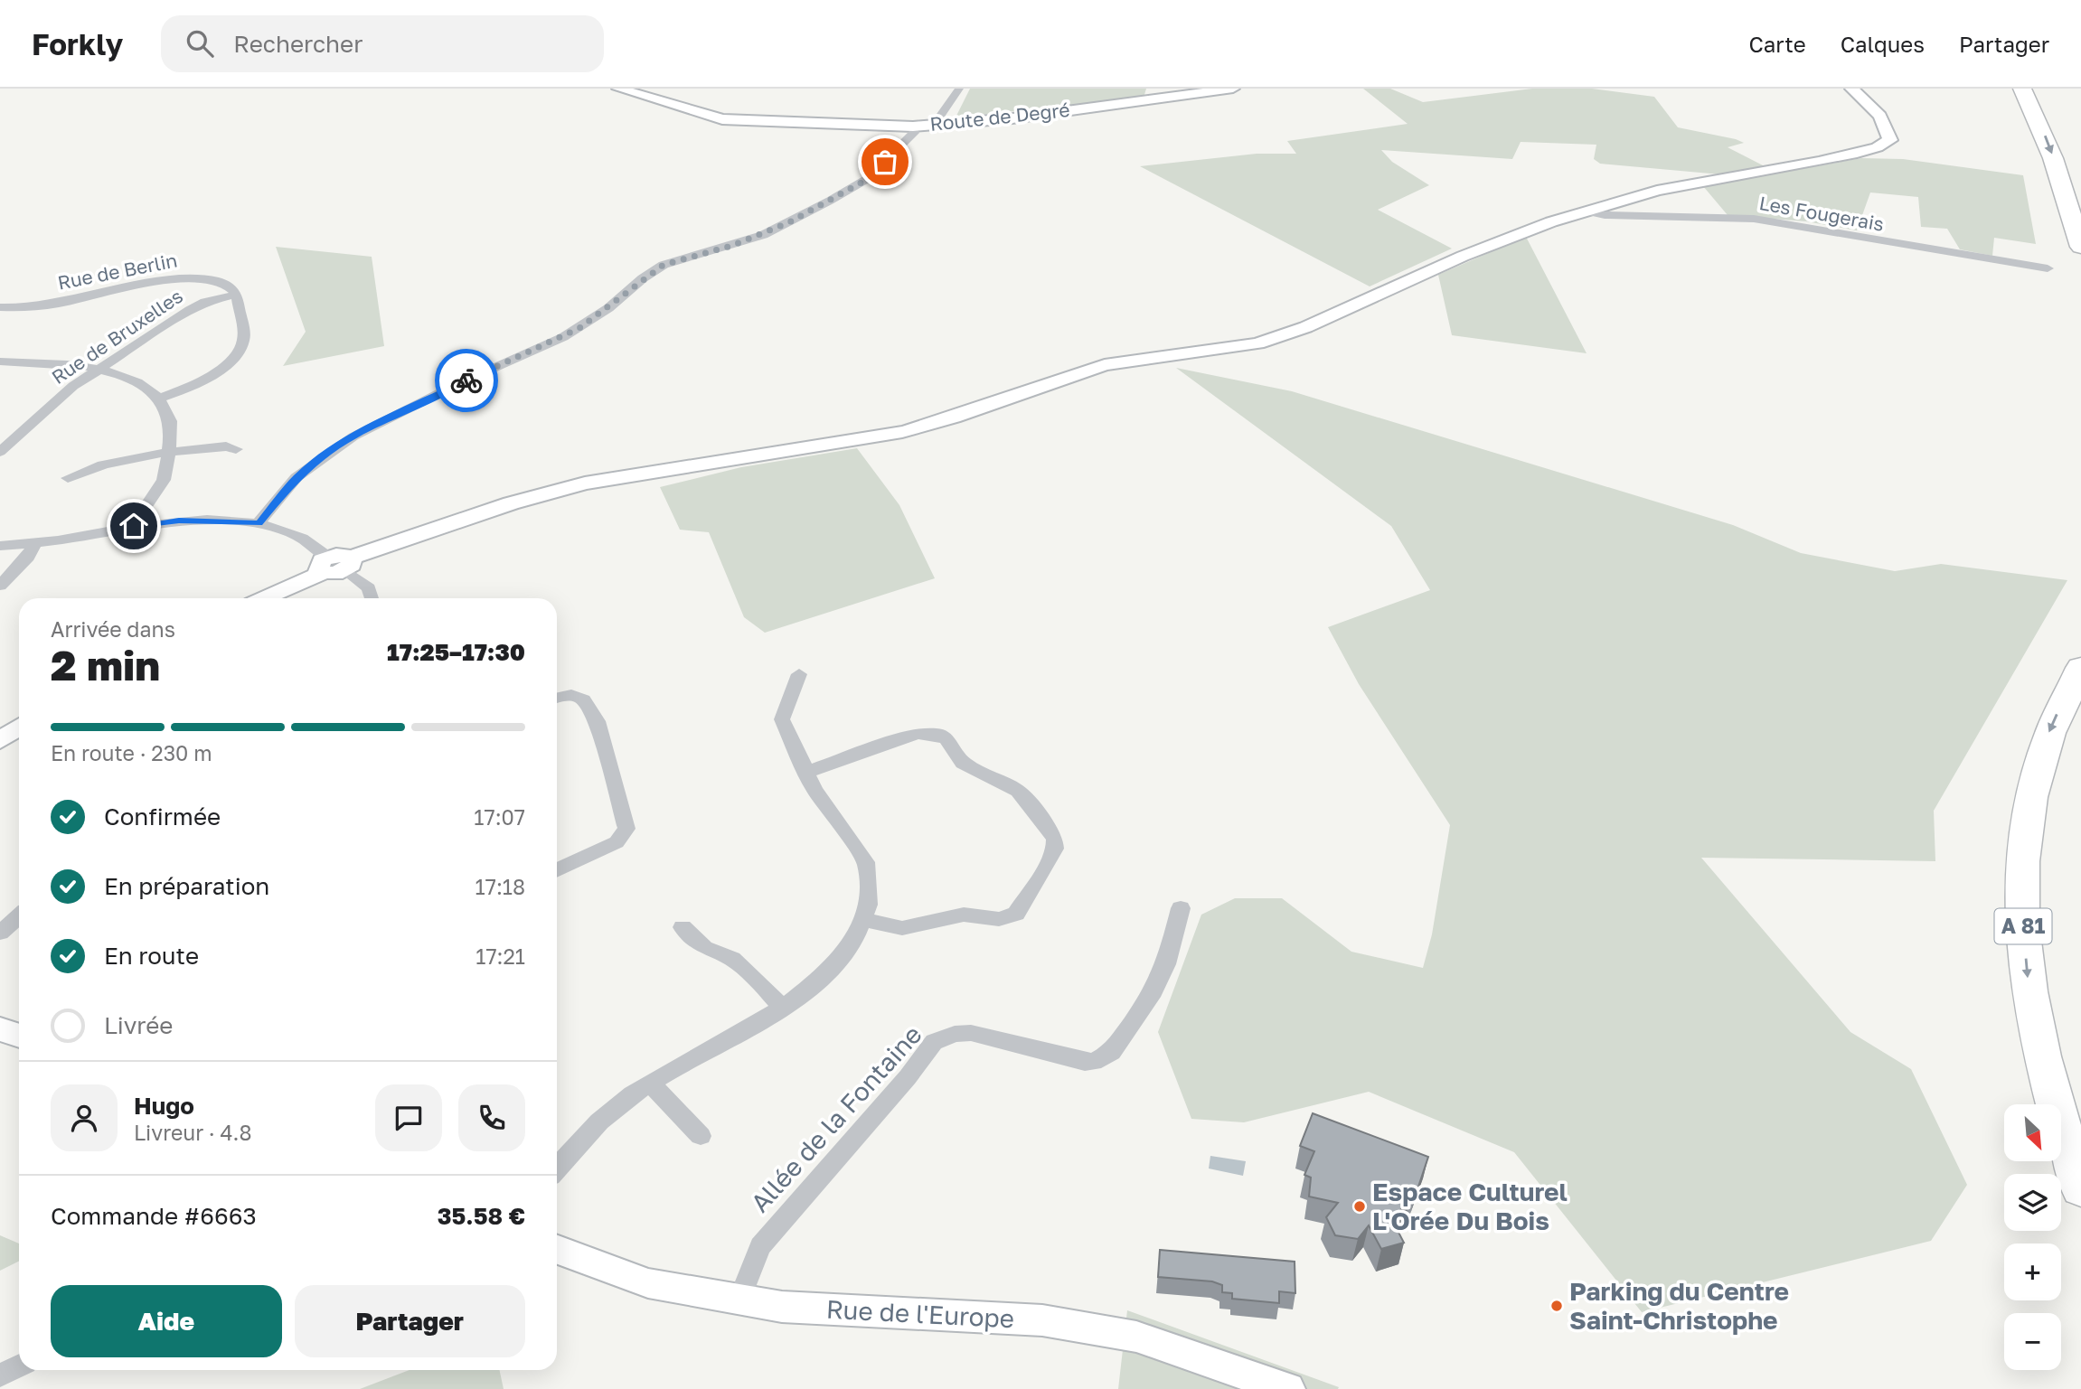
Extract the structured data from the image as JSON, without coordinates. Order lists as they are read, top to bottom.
{
  "streets": {
    "highway": ["A 81"],
    "street": [
      "Route de Degré",
      "Les Fougerais",
      "Rue de Berlin",
      "Rue de Bruxelles",
      "Allée de la Fontaine",
      "Rue de l'Europe"
    ]
  },
  "crossings": [
    ["Rue de Berlin", "Rue de Bruxelles"],
    ["Allée de la Fontaine", "Rue de l'Europe"]
  ],
  "places": ["Espace Culturel L'Orée Du Bois", "Parking du Centre Saint-Christophe"],
  "north": "bottom right",
  "page": {
    "header": "Forkly",
    "search": "Rechercher",
    "nav": ["Carte", "Calques", "Partager"],
    "heading": ["2 min", "Arrivée dans", "17:25–17:30"],
    "panel": [
      "Hugo",
      "Livreur · 4.8",
      "Commande #6663",
      "35.58 €"
    ],
    "bar": "En route · 230 m",
    "list": [
      ["Confirmée", "17:07"],
      ["En préparation", "17:18"],
      ["En route", "17:21"],
      "Livrée"
    ],
    "map_buttons": ["+", "−"],
    "buttons": ["Aide", "Partager"]
  }
}
